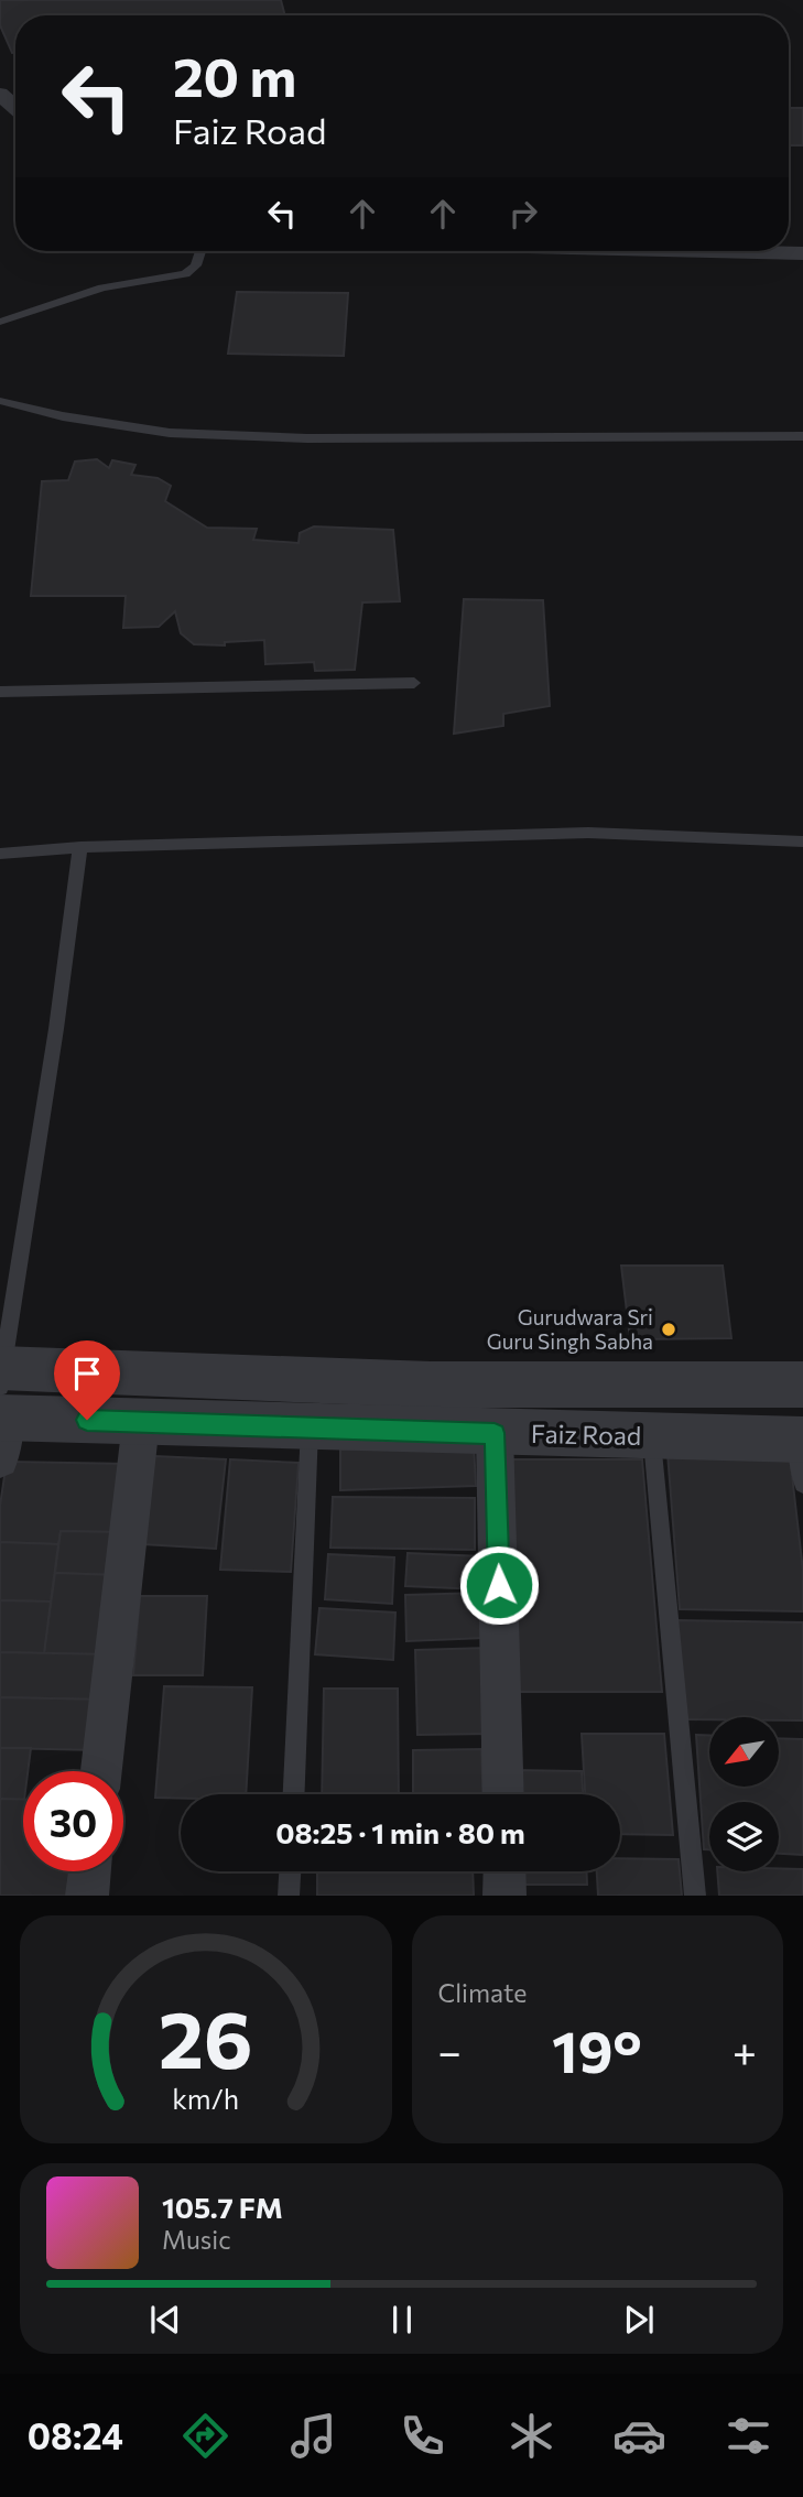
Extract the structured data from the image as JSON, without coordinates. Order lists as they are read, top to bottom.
{
  "streets": {
    "street": ["Faiz Road"]
  },
  "places": ["Gurudwara Sri Guru Singh Sabha"],
  "north": "bottom left",
  "page": {
    "turn": ["20 m", "Faiz Road"],
    "limit": "30",
    "trip": "08:25 · 1 min · 80 m",
    "tile": "Climate",
    "heat": ["−", "19°", "+"],
    "song": ["105.7 FM", "Music"],
    "tabs": "08:24",
    "gauge": ["26", "km/h"]
  }
}
